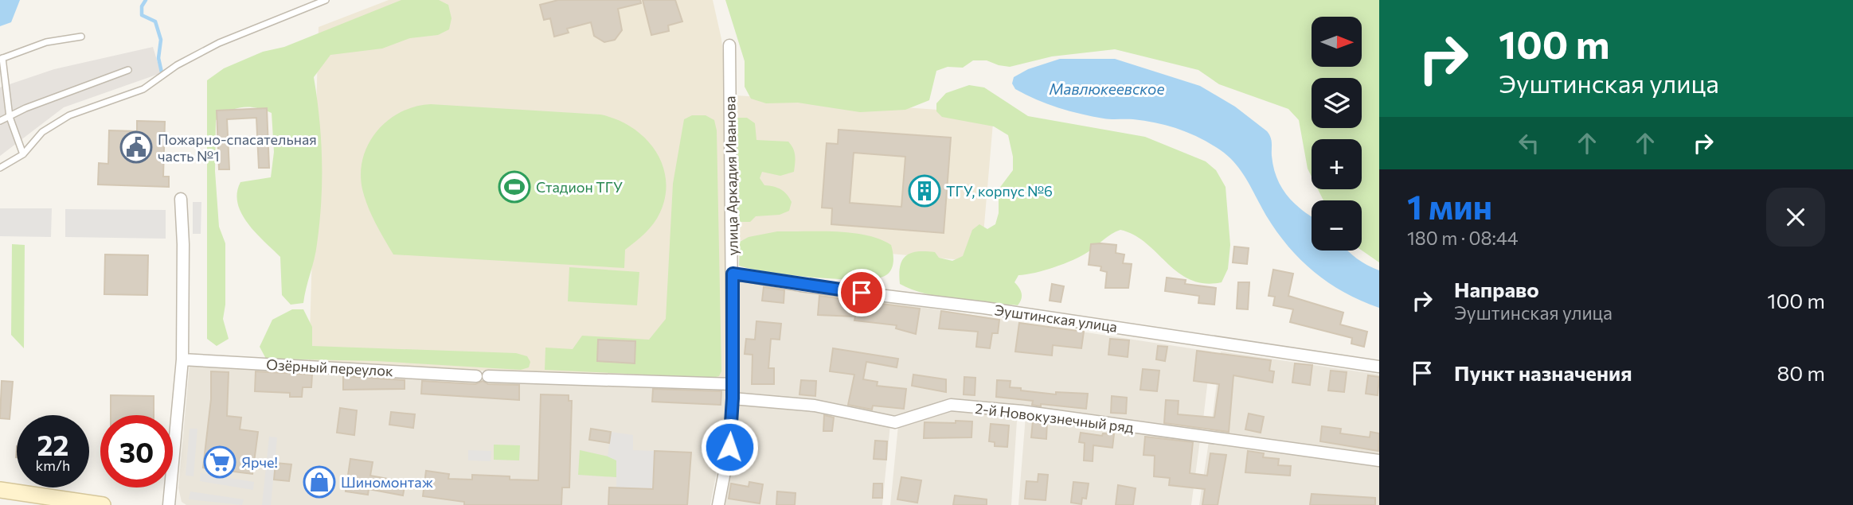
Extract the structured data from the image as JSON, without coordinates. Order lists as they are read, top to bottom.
{
  "streets": {
    "street": [
      "улица Аркадия Иванова",
      "Эуштинская улица",
      "Озёрный переулок",
      "2-й Новокузнечный ряд"
    ]
  },
  "crossings": [
    ["улица Аркадия Иванова", "Эуштинская улица"],
    ["улица Аркадия Иванова", "Озёрный переулок"],
    ["улица Аркадия Иванова", "2-й Новокузнечный ряд"]
  ],
  "water": ["Мавлюкеевское"],
  "places": {
    "public building": ["Пожарно-спасательная часть №1"],
    "sports": ["Стадион ТГУ"],
    "building": ["ТГУ, корпус №6"],
    "supermarket": ["Ярче!"],
    "shop": ["Шиномонтаж"]
  },
  "north": "right",
  "page": {
    "turn": ["100 m", "Эуштинская улица"],
    "map_buttons": ["+", "−"],
    "heading": ["1 мин", "180 m · 08:44"],
    "list": [
      {
        "name": "Направо",
        "note": "Эуштинская улица",
        "value": "100 m"
      },
      {
        "name": "Пункт назначения",
        "value": "80 m"
      }
    ],
    "speed": "22 km/h",
    "limit": "30"
  }
}
